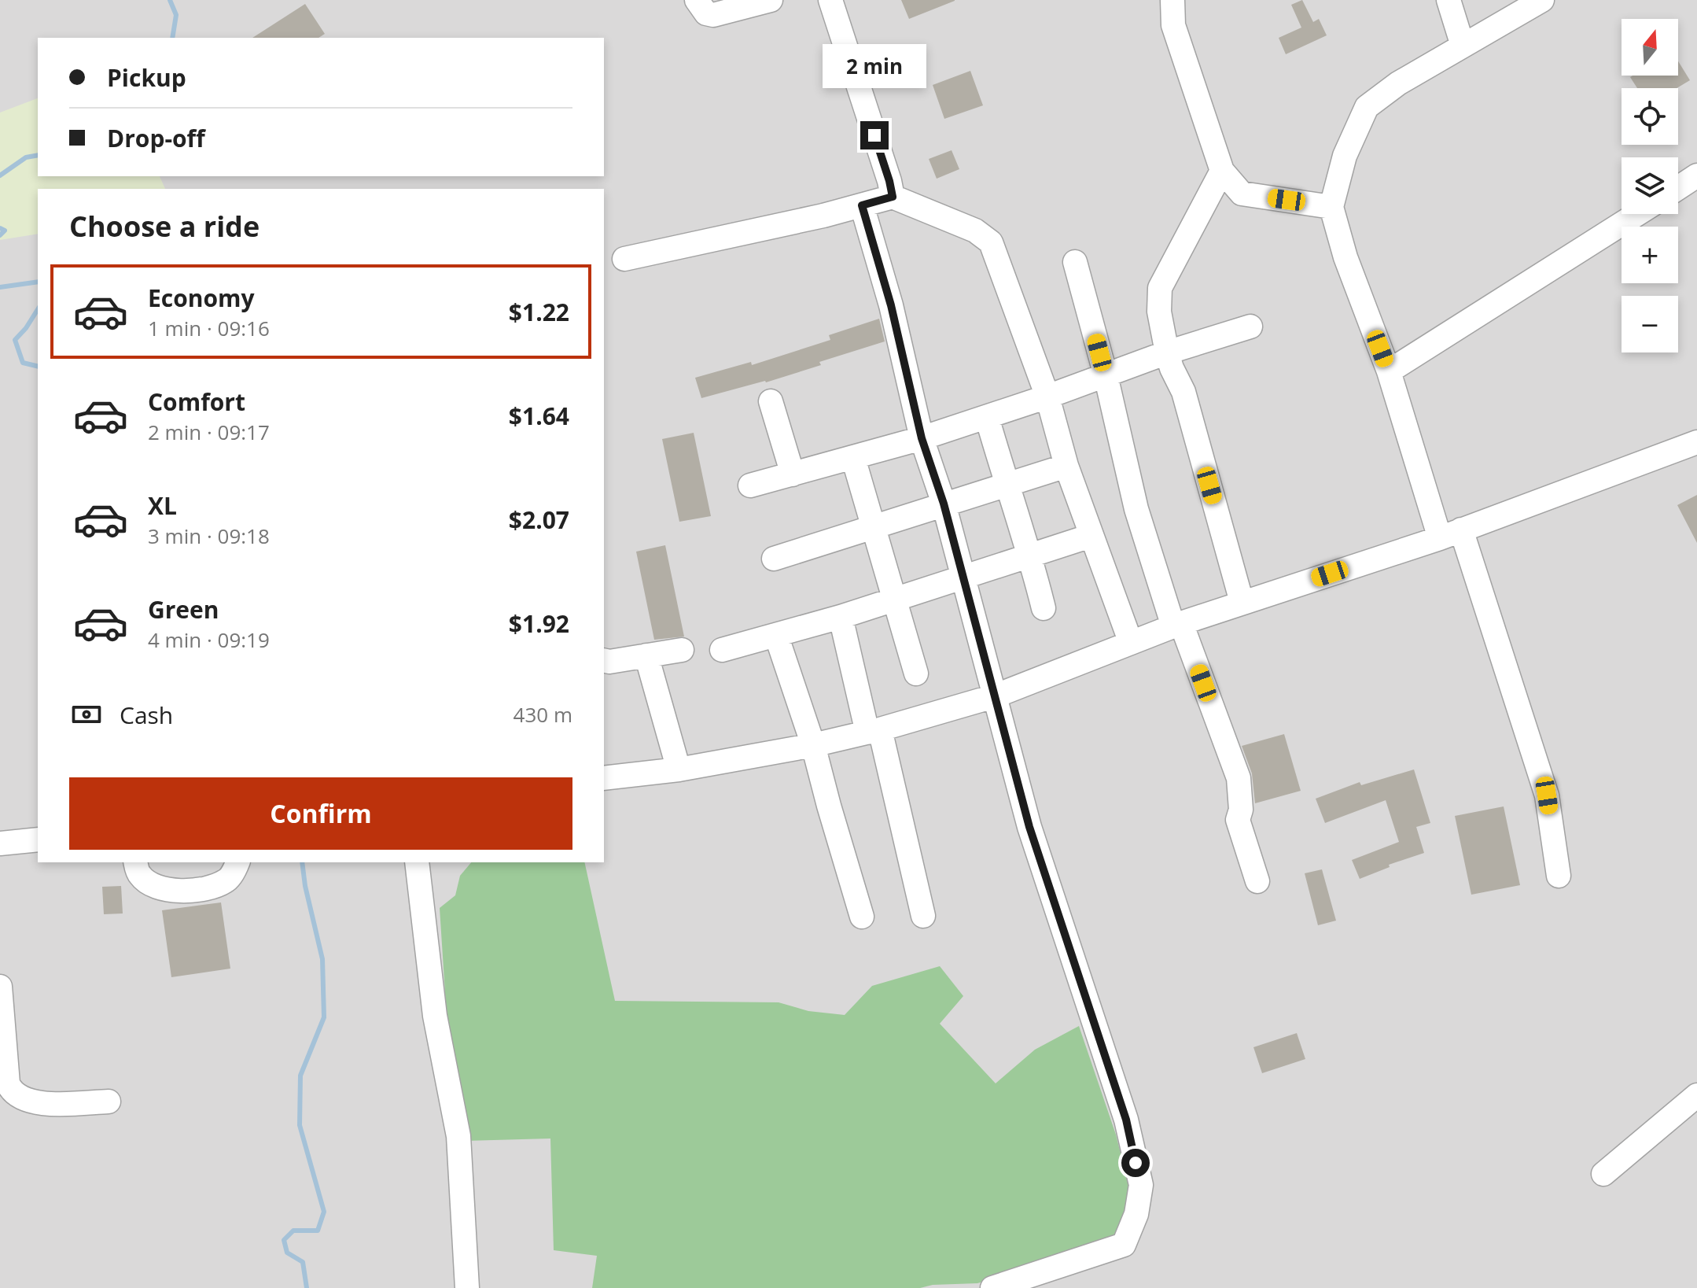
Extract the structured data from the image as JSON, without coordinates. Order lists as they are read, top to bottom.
{
  "north": "top",
  "page": {
    "map_buttons": ["+", "−"],
    "banner": ["Pickup", "Drop-off"],
    "bubble": "2 min",
    "heading": "Choose a ride",
    "list": [
      {
        "name": "Economy",
        "note": "1 min · 09:16",
        "value": "$1.22"
      },
      {
        "name": "Comfort",
        "note": "2 min · 09:17",
        "value": "$1.64"
      },
      {
        "name": "XL",
        "note": "3 min · 09:18",
        "value": "$2.07"
      },
      {
        "name": "Green",
        "note": "4 min · 09:19",
        "value": "$1.92"
      }
    ],
    "pay": ["Cash", "430 m"],
    "buttons": "Confirm"
  }
}
